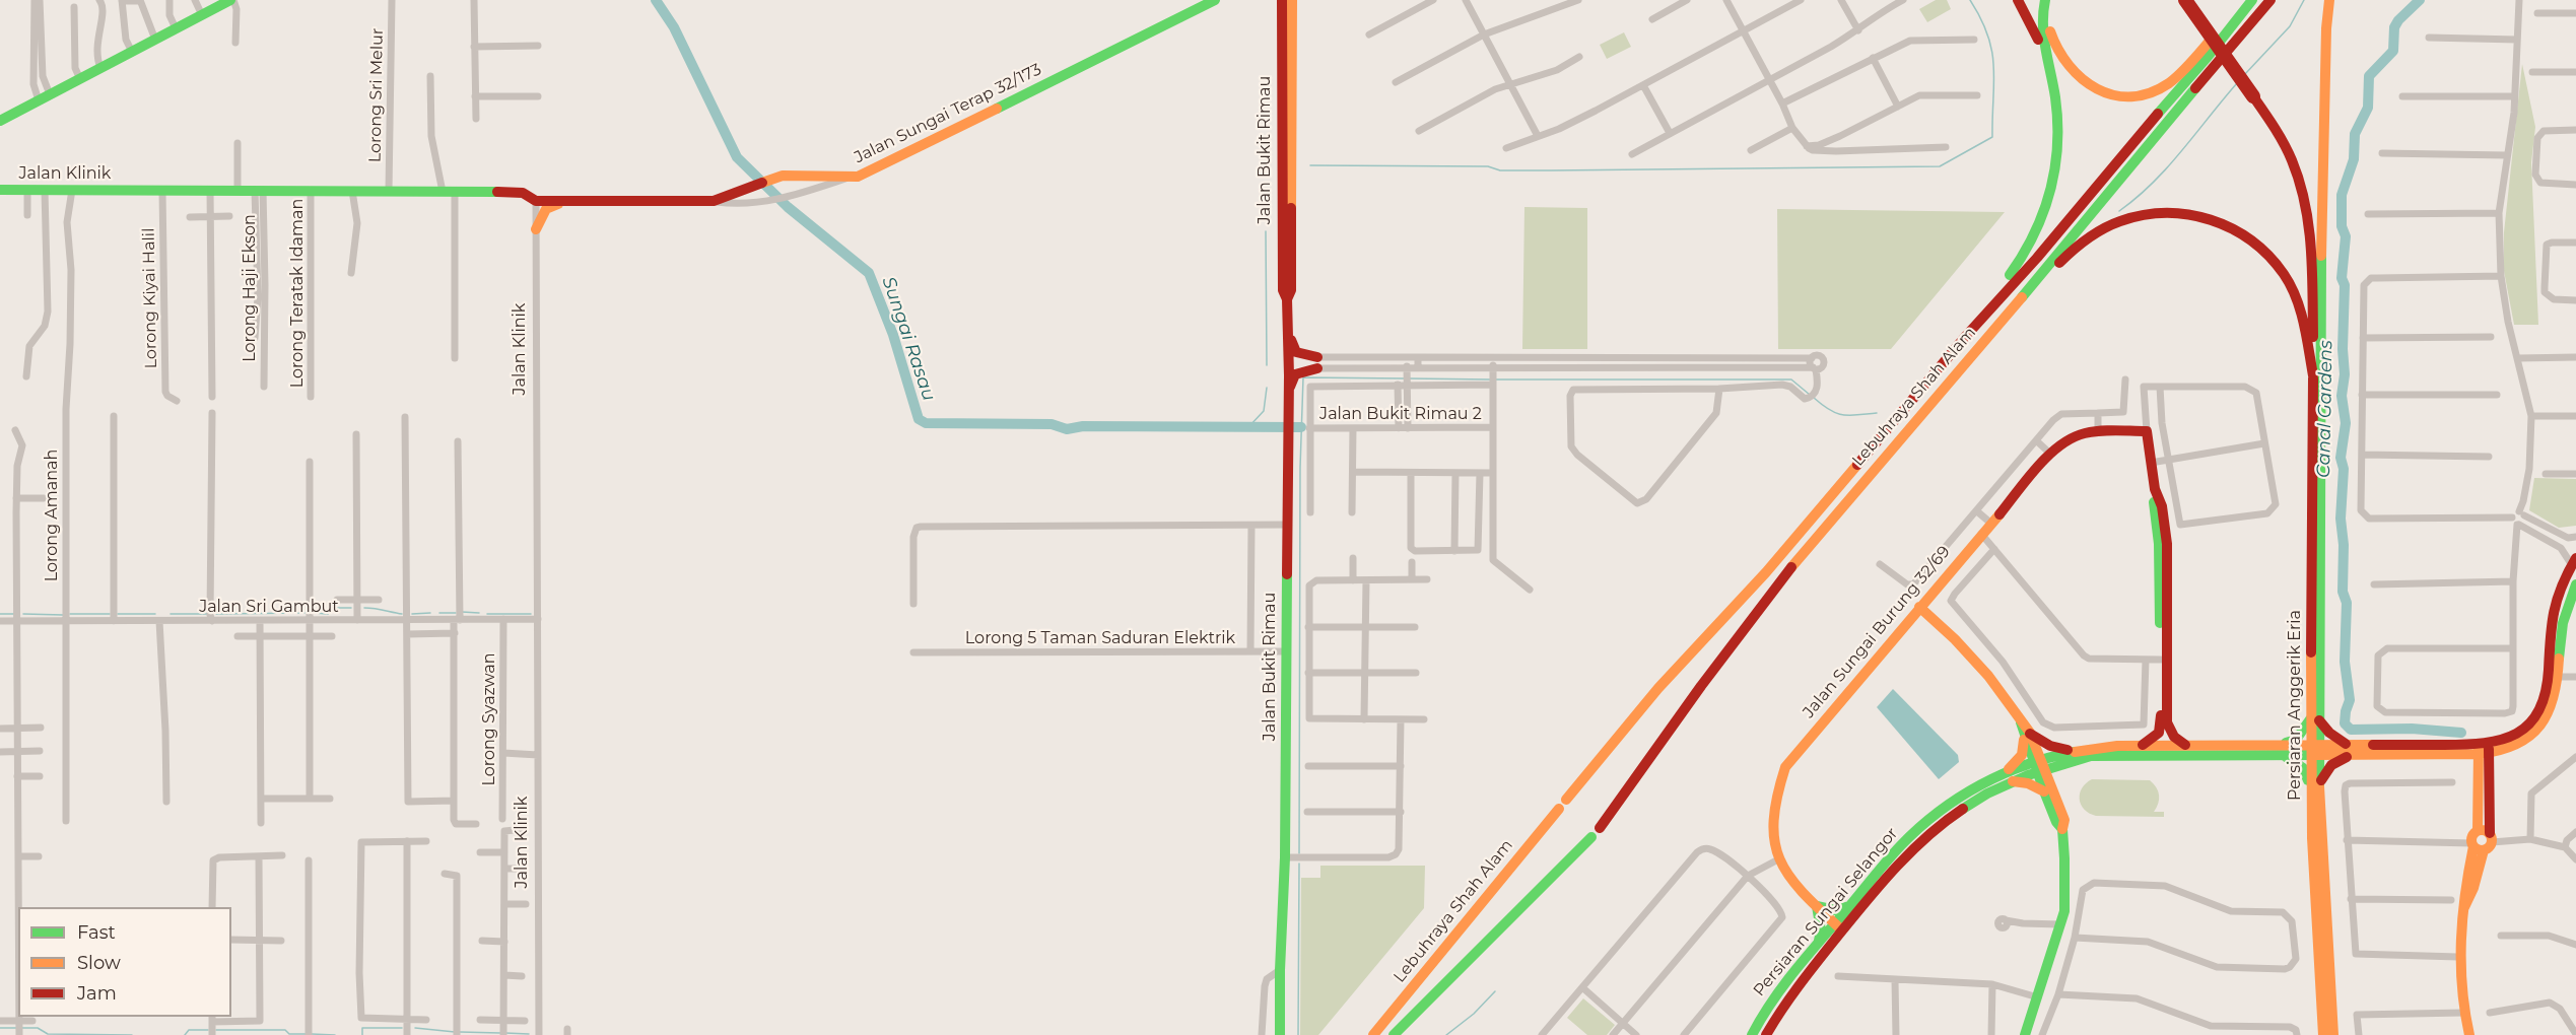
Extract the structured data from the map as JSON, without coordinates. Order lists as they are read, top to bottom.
{
  "streets": {
    "main road": [
      "Jalan Sungai Terap 32/173",
      "Jalan Bukit Rimau",
      "Jalan Klinik",
      "Lebuhraya Shah Alam",
      "Jalan Sungai Burung 32/69",
      "Persiaran Anggerik Eria",
      "Persiaran Sungai Selangor"
    ],
    "street": [
      "Lorong Sri Melur",
      "Lorong Haji Ekson",
      "Lorong Teratak Idaman",
      "Lorong Kiyai Halil",
      "Jalan Bukit Rimau 2",
      "Lorong Amanah",
      "Jalan Sri Gambut",
      "Lorong 5 Taman Saduran Elektrik",
      "Lorong Syazwan"
    ]
  },
  "crossings": [
    ["Lorong Sri Melur", "Jalan Klinik"],
    ["Jalan Sungai Terap 32/173", "Jalan Klinik"],
    ["Jalan Bukit Rimau", "Lorong 5 Taman Saduran Elektrik"],
    ["Jalan Klinik", "Lorong Haji Ekson"],
    ["Jalan Klinik", "Lorong Teratak Idaman"],
    ["Jalan Klinik", "Lorong Kiyai Halil"],
    ["Jalan Klinik", "Lorong Amanah"],
    ["Jalan Klinik", "Jalan Sri Gambut"],
    ["Lorong Amanah", "Jalan Sri Gambut"],
    ["Jalan Sri Gambut", "Lorong Syazwan"],
    ["Persiaran Anggerik Eria", "Persiaran Sungai Selangor"]
  ],
  "water": ["Sungai Rasau", "Canal Gardens"],
  "legend": ["Fast", "Slow", "Jam"]
}
